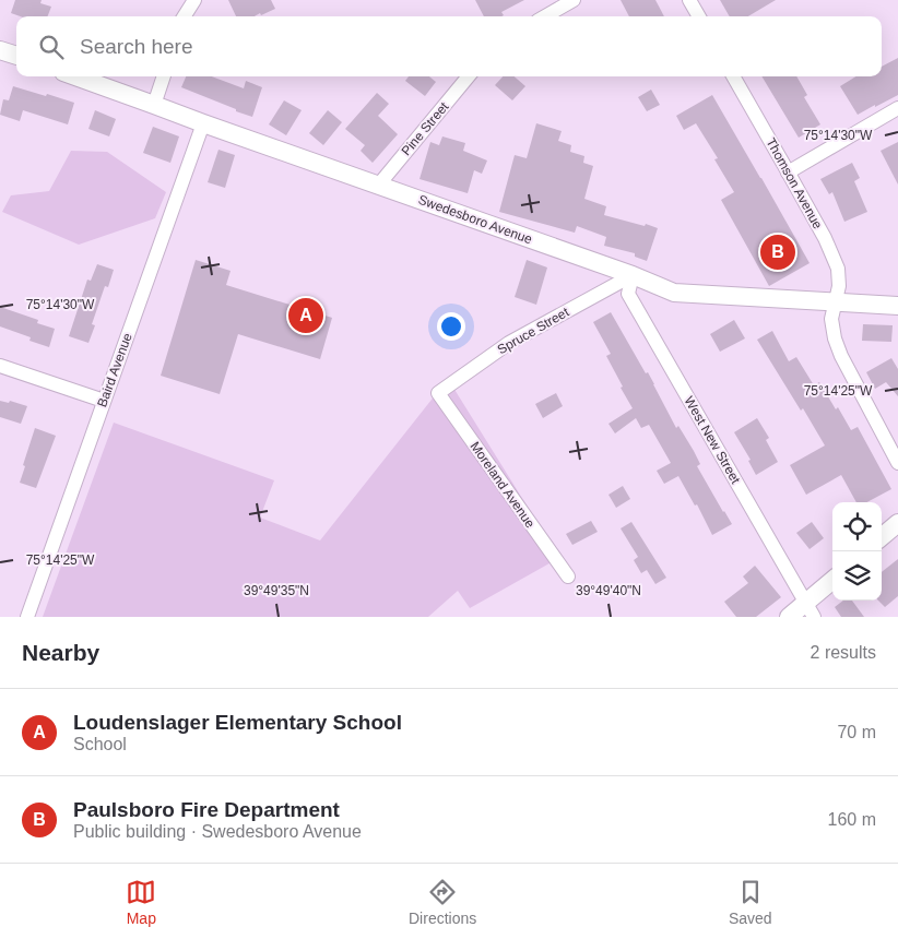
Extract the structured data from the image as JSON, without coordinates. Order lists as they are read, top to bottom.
{
  "streets": {
    "street": [
      "Pine Street",
      "Thomson Avenue",
      "Swedesboro Avenue",
      "Spruce Street",
      "Baird Avenue",
      "West New Street",
      "Moreland Avenue"
    ]
  },
  "crossings": [
    ["Pine Street", "Swedesboro Avenue"],
    ["Thomson Avenue", "Swedesboro Avenue"],
    ["Swedesboro Avenue", "Spruce Street"],
    ["Swedesboro Avenue", "Baird Avenue"],
    ["Swedesboro Avenue", "West New Street"],
    ["Spruce Street", "West New Street"],
    ["Spruce Street", "Moreland Avenue"]
  ],
  "page": {
    "search": "Search here",
    "pins": ["B", "A"],
    "heading": ["Nearby", "2 results"],
    "list": [
      {
        "mark": "A",
        "name": "Loudenslager Elementary School",
        "note": "School",
        "value": "70 m"
      },
      {
        "mark": "B",
        "name": "Paulsboro Fire Department",
        "note": "Public building · Swedesboro Avenue",
        "value": "160 m"
      }
    ],
    "nav": ["Map", "Directions", "Saved"]
  },
  "coordinates": [
    "75°14'30\"W",
    "75°14'25\"W",
    "39°49'35\"N",
    "39°49'40\"N"
  ]
}
